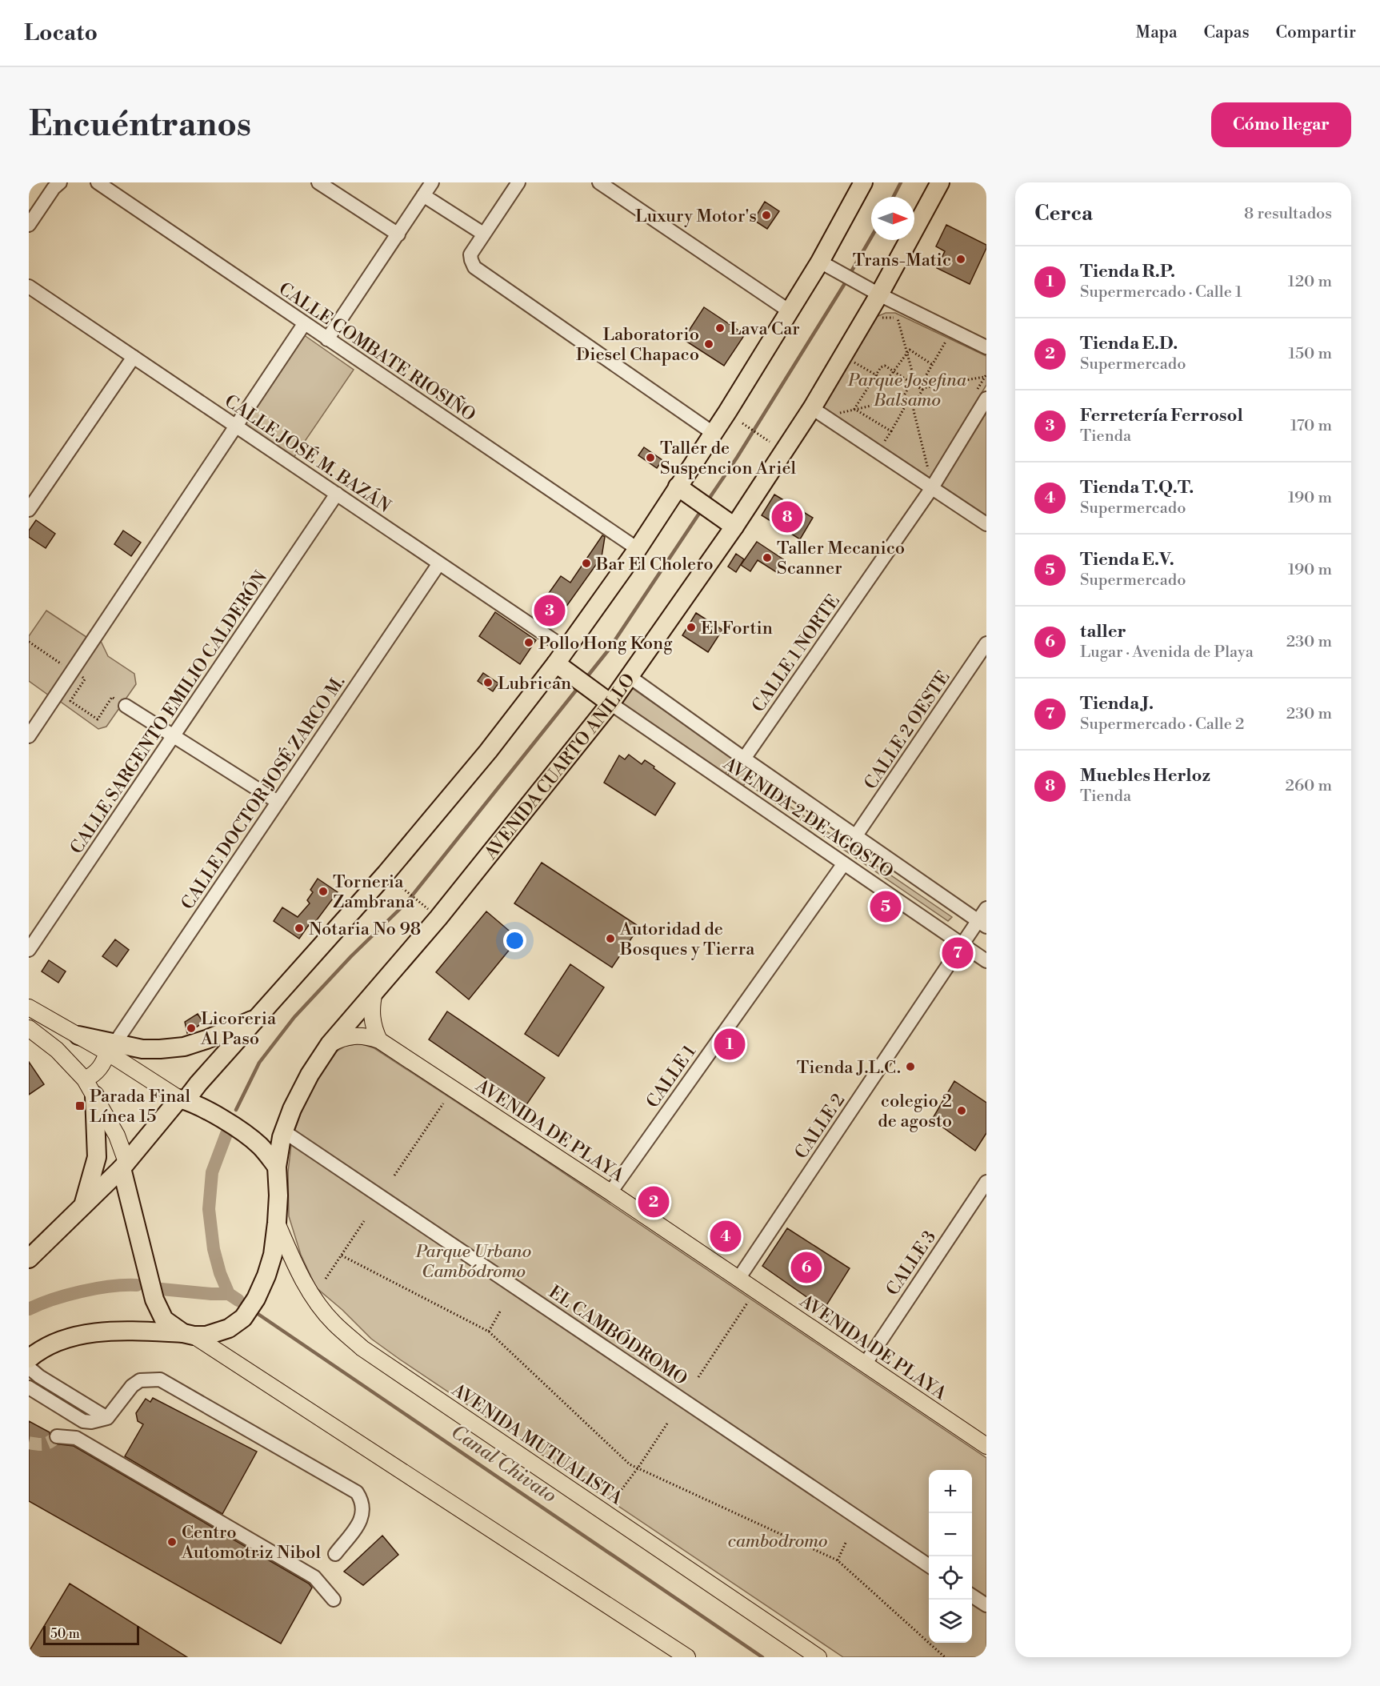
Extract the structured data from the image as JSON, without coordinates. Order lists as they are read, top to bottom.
{
  "streets": {
    "highway": ["AVENIDA CUARTO ANILLO"],
    "main road": ["AVENIDA DE PLAYA", "AVENIDA MUTUALISTA"],
    "street": [
      "CALLE COMBATE RIOSIÑO",
      "CALLE JOSÉ M. BAZÁN",
      "CALLE 1 NORTE",
      "CALLE SARGENTO EMILIO CALDERÓN",
      "CALLE 2 OESTE",
      "CALLE DOCTOR JOSÉ ZARCO M.",
      "AVENIDA 2 DE AGOSTO",
      "CALLE 1",
      "CALLE 2",
      "CALLE 3",
      "EL CAMBÓDROMO"
    ]
  },
  "crossings": [
    ["CALLE JOSÉ M. BAZÁN", "CALLE SARGENTO EMILIO CALDERÓN"],
    ["CALLE JOSÉ M. BAZÁN", "CALLE DOCTOR JOSÉ ZARCO M."],
    ["CALLE 1 NORTE", "AVENIDA 2 DE AGOSTO"],
    ["CALLE 2 OESTE", "AVENIDA 2 DE AGOSTO"],
    ["AVENIDA CUARTO ANILLO", "AVENIDA 2 DE AGOSTO"],
    ["AVENIDA CUARTO ANILLO", "AVENIDA DE PLAYA"],
    ["AVENIDA CUARTO ANILLO", "EL CAMBÓDROMO"],
    ["AVENIDA CUARTO ANILLO", "AVENIDA MUTUALISTA"],
    ["AVENIDA 2 DE AGOSTO", "CALLE 1"],
    ["AVENIDA 2 DE AGOSTO", "CALLE 2"],
    ["CALLE 1", "AVENIDA DE PLAYA"],
    ["CALLE 2", "AVENIDA DE PLAYA"],
    ["AVENIDA DE PLAYA", "CALLE 3"]
  ],
  "water": ["Canal Chivato"],
  "parks": ["Parque Josefina Balsamo", "Parque Urbano Cambódromo", "cambodromo"],
  "places": {
    "other": [
      "Luxury Motor's",
      "Trans-Matic",
      "Lava Car",
      "Laboratorio Diesel Chapaco",
      "Taller de Suspencion Ariel",
      "Taller Mecanico Scanner",
      "Bar El Cholero",
      "El Fortin",
      "Pollo Hong Kong",
      "Lubrican",
      "Torneria Zambrana",
      "Notaria No 98",
      "Autoridad de Bosques y Tierra",
      "Licoreria Al Paso",
      "Tienda J.L.C.",
      "colegio 2 de agosto",
      "Centro Automotriz Nibol"
    ],
    "transit": ["Parada Final Línea 15"]
  },
  "scale_bar": "50 m",
  "north": "right",
  "page": {
    "header": "Locato",
    "nav": ["Mapa", "Capas", "Compartir"],
    "buttons": "Cómo llegar",
    "title": "Encuéntranos",
    "heading": ["Cerca", "8 resultados"],
    "list": [
      {
        "mark": "1",
        "name": "Tienda R.P.",
        "note": "Supermercado · Calle 1",
        "value": "120 m"
      },
      {
        "mark": "2",
        "name": "Tienda E.D.",
        "note": "Supermercado",
        "value": "150 m"
      },
      {
        "mark": "3",
        "name": "Ferretería Ferrosol",
        "note": "Tienda",
        "value": "170 m"
      },
      {
        "mark": "4",
        "name": "Tienda T.Q.T.",
        "note": "Supermercado",
        "value": "190 m"
      },
      {
        "mark": "5",
        "name": "Tienda E.V.",
        "note": "Supermercado",
        "value": "190 m"
      },
      {
        "mark": "6",
        "name": "taller",
        "note": "Lugar · Avenida de Playa",
        "value": "230 m"
      },
      {
        "mark": "7",
        "name": "Tienda J.",
        "note": "Supermercado · Calle 2",
        "value": "230 m"
      },
      {
        "mark": "8",
        "name": "Muebles Herloz",
        "note": "Tienda",
        "value": "260 m"
      }
    ],
    "pins": [
      "8",
      "3",
      "5",
      "7",
      "1",
      "2",
      "4",
      "6"
    ],
    "map_buttons": ["+", "−"],
    "scale": "50 m"
  }
}
